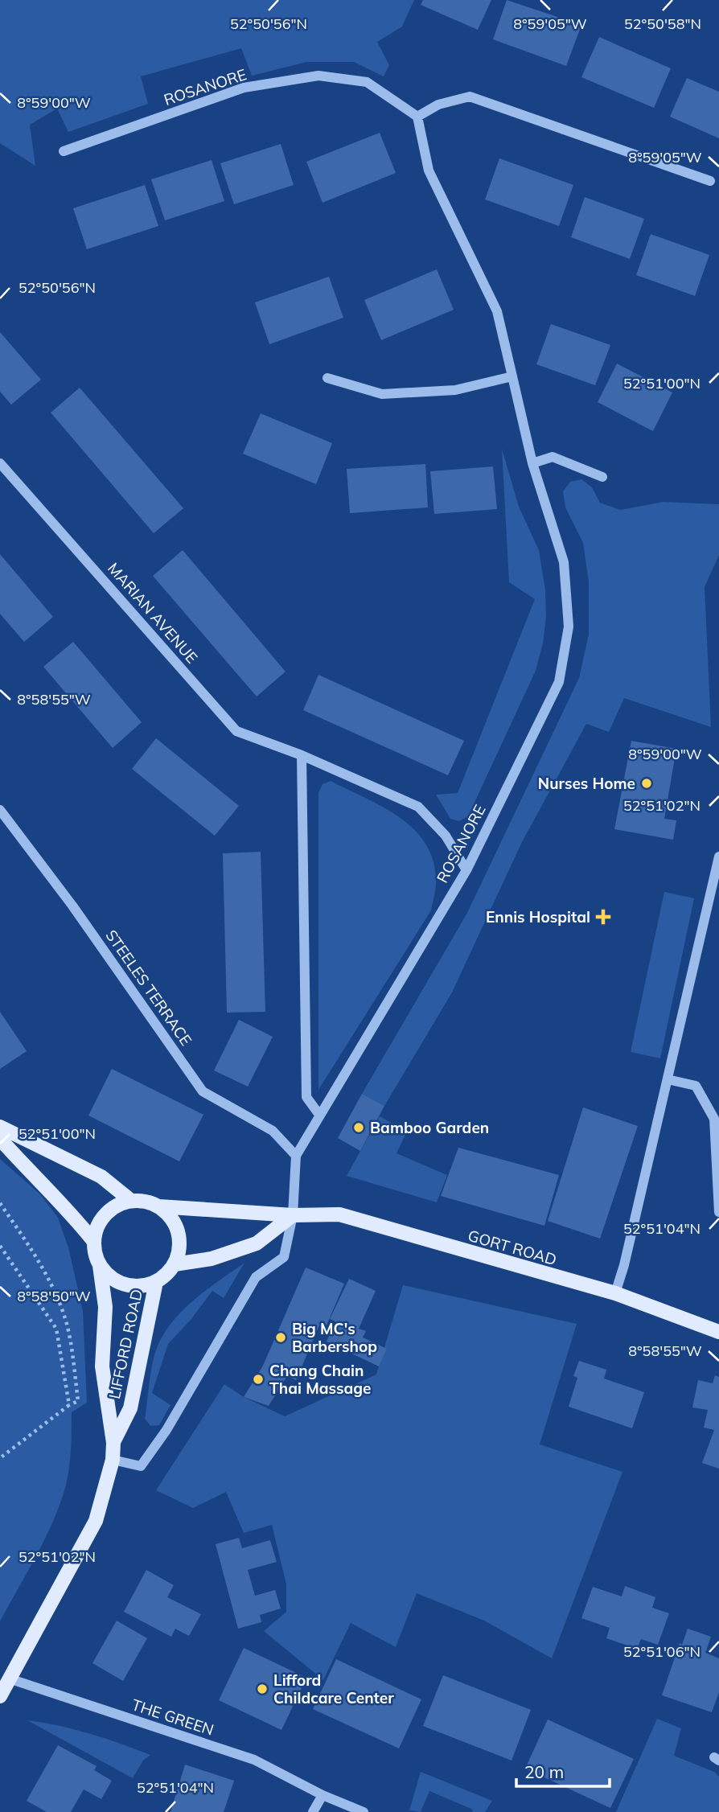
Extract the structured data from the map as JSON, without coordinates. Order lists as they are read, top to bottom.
{
  "streets": {
    "main road": ["GORT ROAD", "LIFFORD ROAD"],
    "street": [
      "ROSANORE",
      "MARIAN AVENUE",
      "STEELES TERRACE",
      "THE GREEN"
    ]
  },
  "crossings": [
    ["ROSANORE", "MARIAN AVENUE"],
    ["ROSANORE", "STEELES TERRACE"],
    ["ROSANORE", "GORT ROAD"],
    ["ROSANORE", "LIFFORD ROAD"],
    ["GORT ROAD", "LIFFORD ROAD"],
    ["LIFFORD ROAD", "THE GREEN"]
  ],
  "places": {
    "other": [
      "Nurses Home",
      "Bamboo Garden",
      "Big MC's Barbershop",
      "Chang Chain Thai Massage",
      "Lifford Childcare Center"
    ],
    "health": ["Ennis Hospital"]
  },
  "scale_bar": "20 m",
  "coordinates": [
    "8°59'05\"W",
    "52°50'56\"N",
    "52°50'58\"N",
    "8°59'00\"W",
    "52°51'00\"N",
    "8°58'55\"W",
    "52°51'02\"N",
    "52°51'04\"N",
    "8°58'50\"W",
    "52°51'06\"N"
  ]
}
